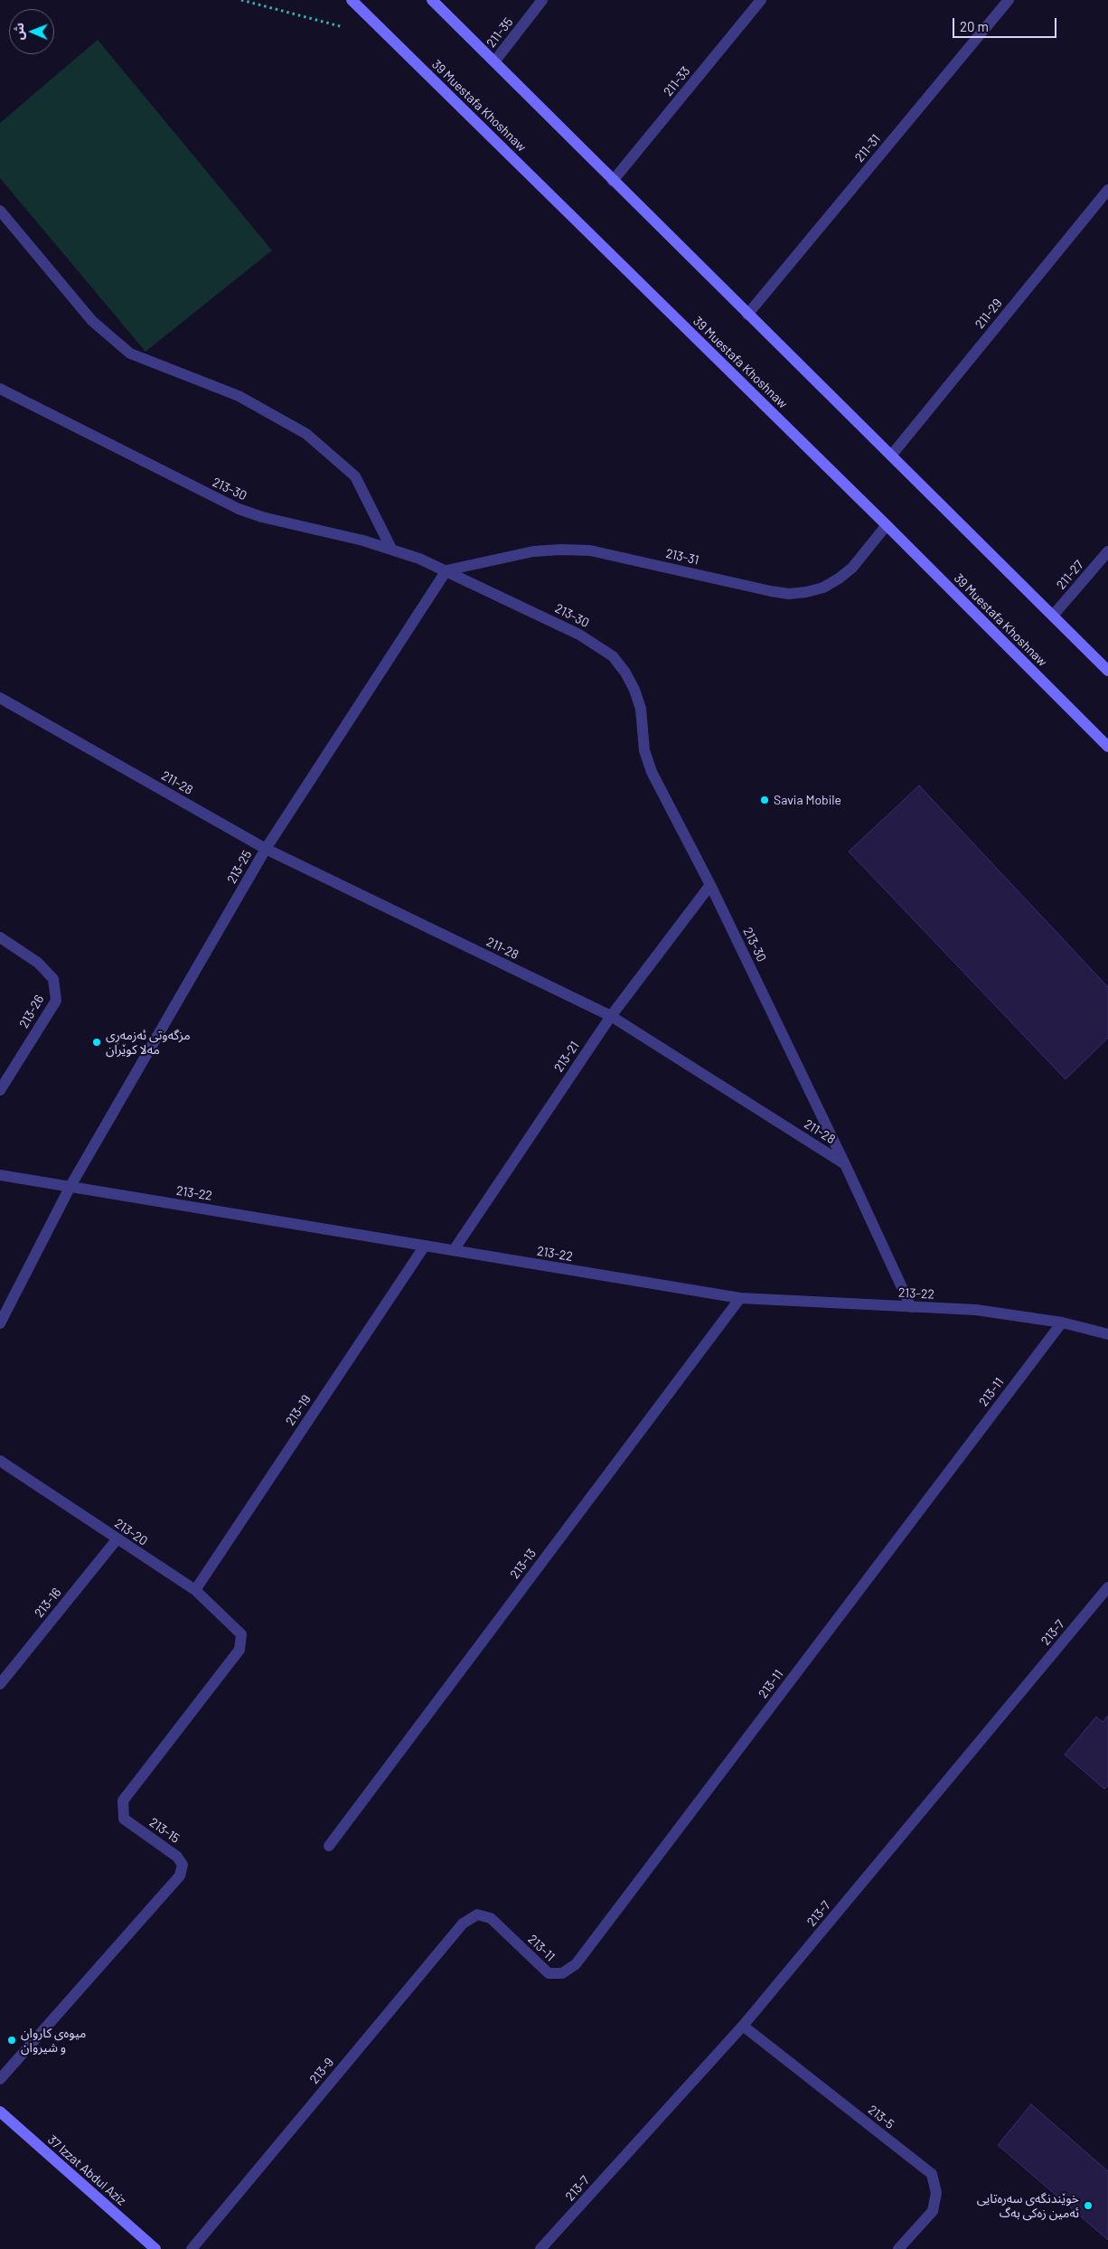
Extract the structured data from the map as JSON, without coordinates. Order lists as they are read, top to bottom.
{
  "streets": {
    "main road": ["39 Muestafa Khoshnaw", "37 Izzat Abdul Aziz"],
    "street": [
      "211-35",
      "211-33",
      "211-31",
      "211-29",
      "213-30",
      "213-31",
      "211-27",
      "211-28",
      "213-25",
      "213-26",
      "213-21",
      "213-22",
      "213-11",
      "213-19",
      "213-20",
      "213-13",
      "213-16",
      "213-7",
      "213-15",
      "213-9",
      "213-5"
    ]
  },
  "crossings": [
    ["39 Muestafa Khoshnaw", "213-31"],
    ["213-30", "213-31"],
    ["213-30", "211-28"],
    ["213-30", "213-25"],
    ["213-30", "213-21"],
    ["213-31", "213-25"],
    ["211-28", "213-25"],
    ["211-28", "213-21"],
    ["213-25", "213-22"],
    ["213-21", "213-22"],
    ["213-22", "213-11"],
    ["213-22", "213-19"],
    ["213-22", "213-13"],
    ["213-11", "213-9"],
    ["213-19", "213-20"],
    ["213-20", "213-16"],
    ["213-20", "213-15"],
    ["213-7", "213-5"]
  ],
  "places": [
    "Savia Mobile",
    "مزگەوتی ئەزمەڕی مەلا کوێران",
    "میوەی کاروان و شیروان",
    "خوێندنگەی سەرەتایی ئەمین زەکی بەگ"
  ],
  "scale_bar": "20 m",
  "north": "left"
}
